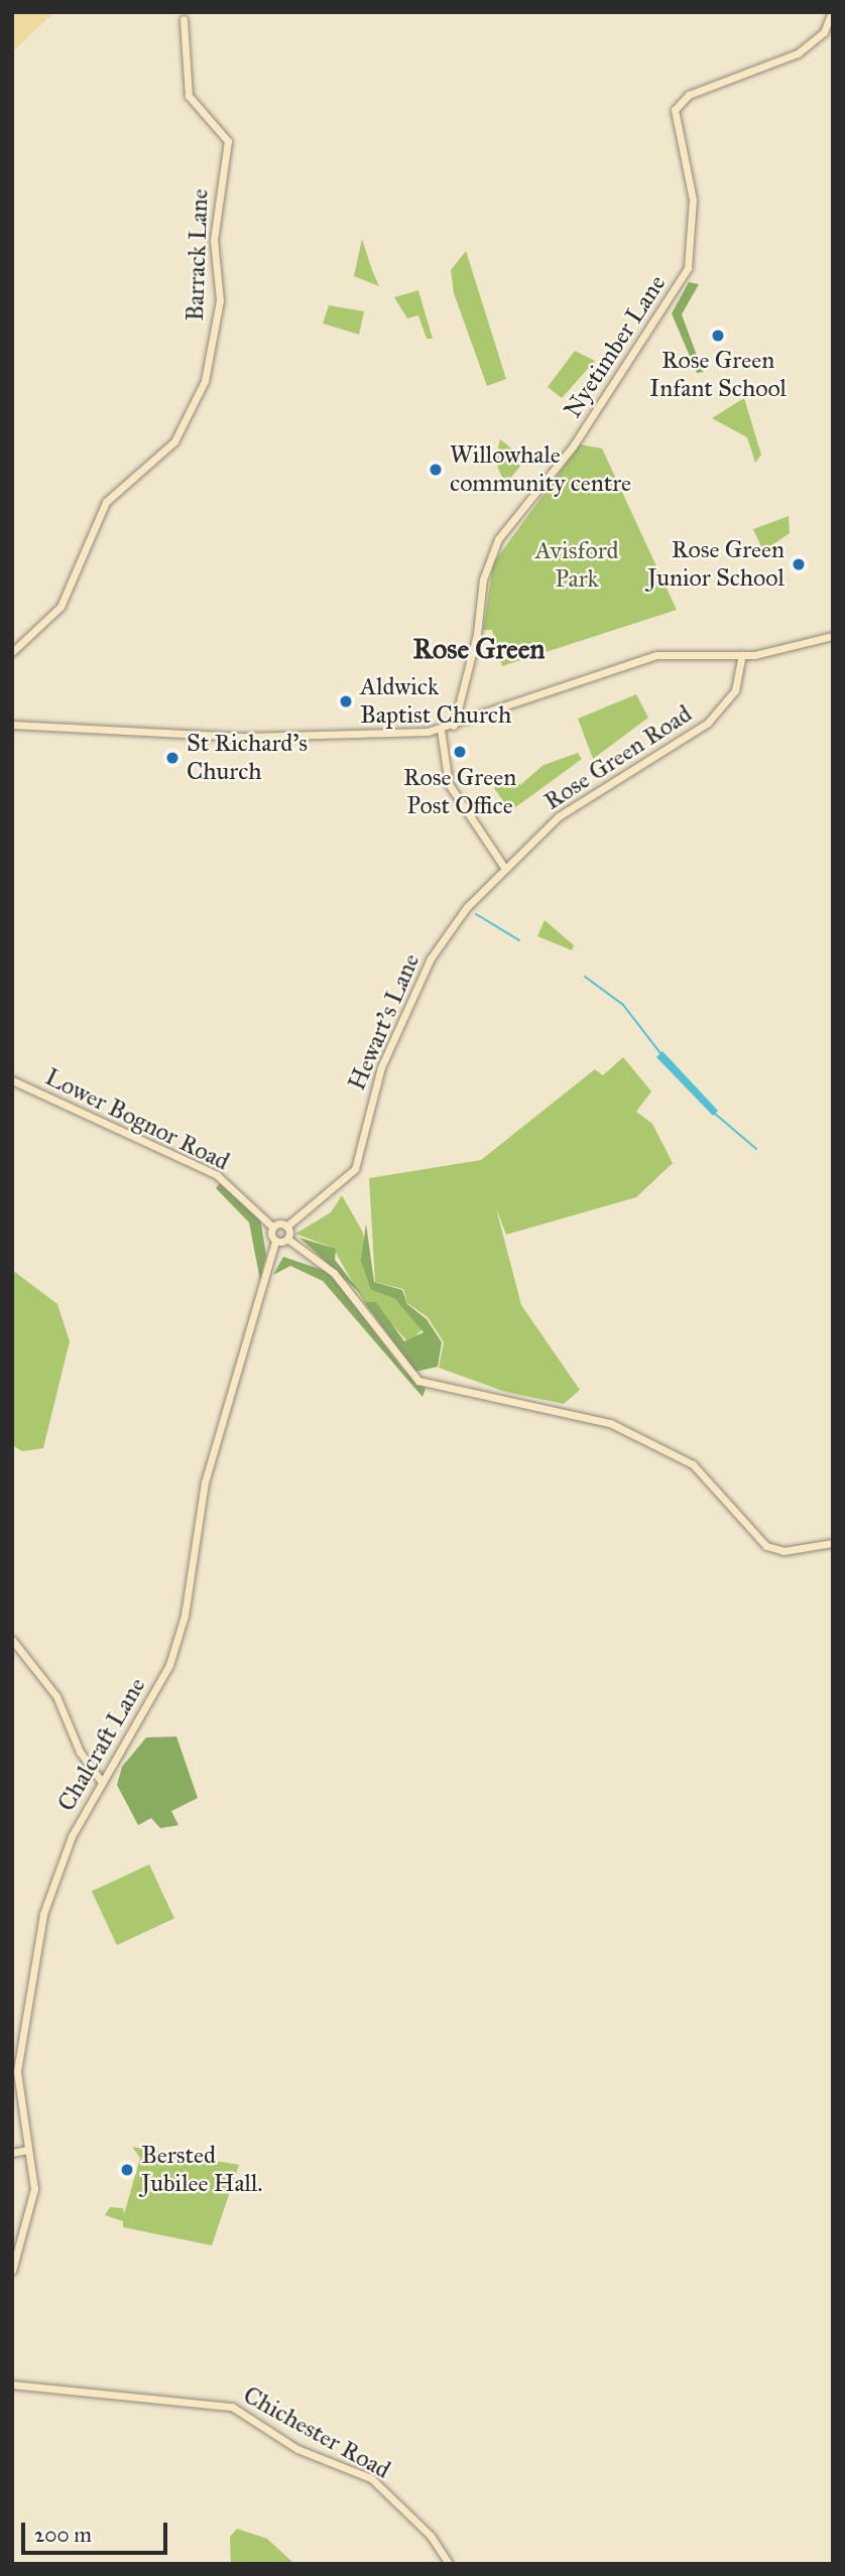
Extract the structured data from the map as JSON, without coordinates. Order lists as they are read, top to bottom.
{
  "streets": {
    "street": [
      "Barrack Lane",
      "Nyetimber Lane",
      "Rose Green Road",
      "Hewart's Lane",
      "Lower Bognor Road",
      "Chalcraft Lane",
      "Chichester Road"
    ]
  },
  "crossings": [
    ["Rose Green Road", "Hewart's Lane"]
  ],
  "districts": ["Rose Green"],
  "parks": ["Avisford Park"],
  "places": [
    "Rose Green Infant School",
    "Willowhale community centre",
    "Rose Green Junior School",
    "Aldwick Baptist Church",
    "Rose Green Post Office",
    "St Richard’s Church",
    "Bersted Jubilee Hall."
  ],
  "scale_bar": "200 m"
}
